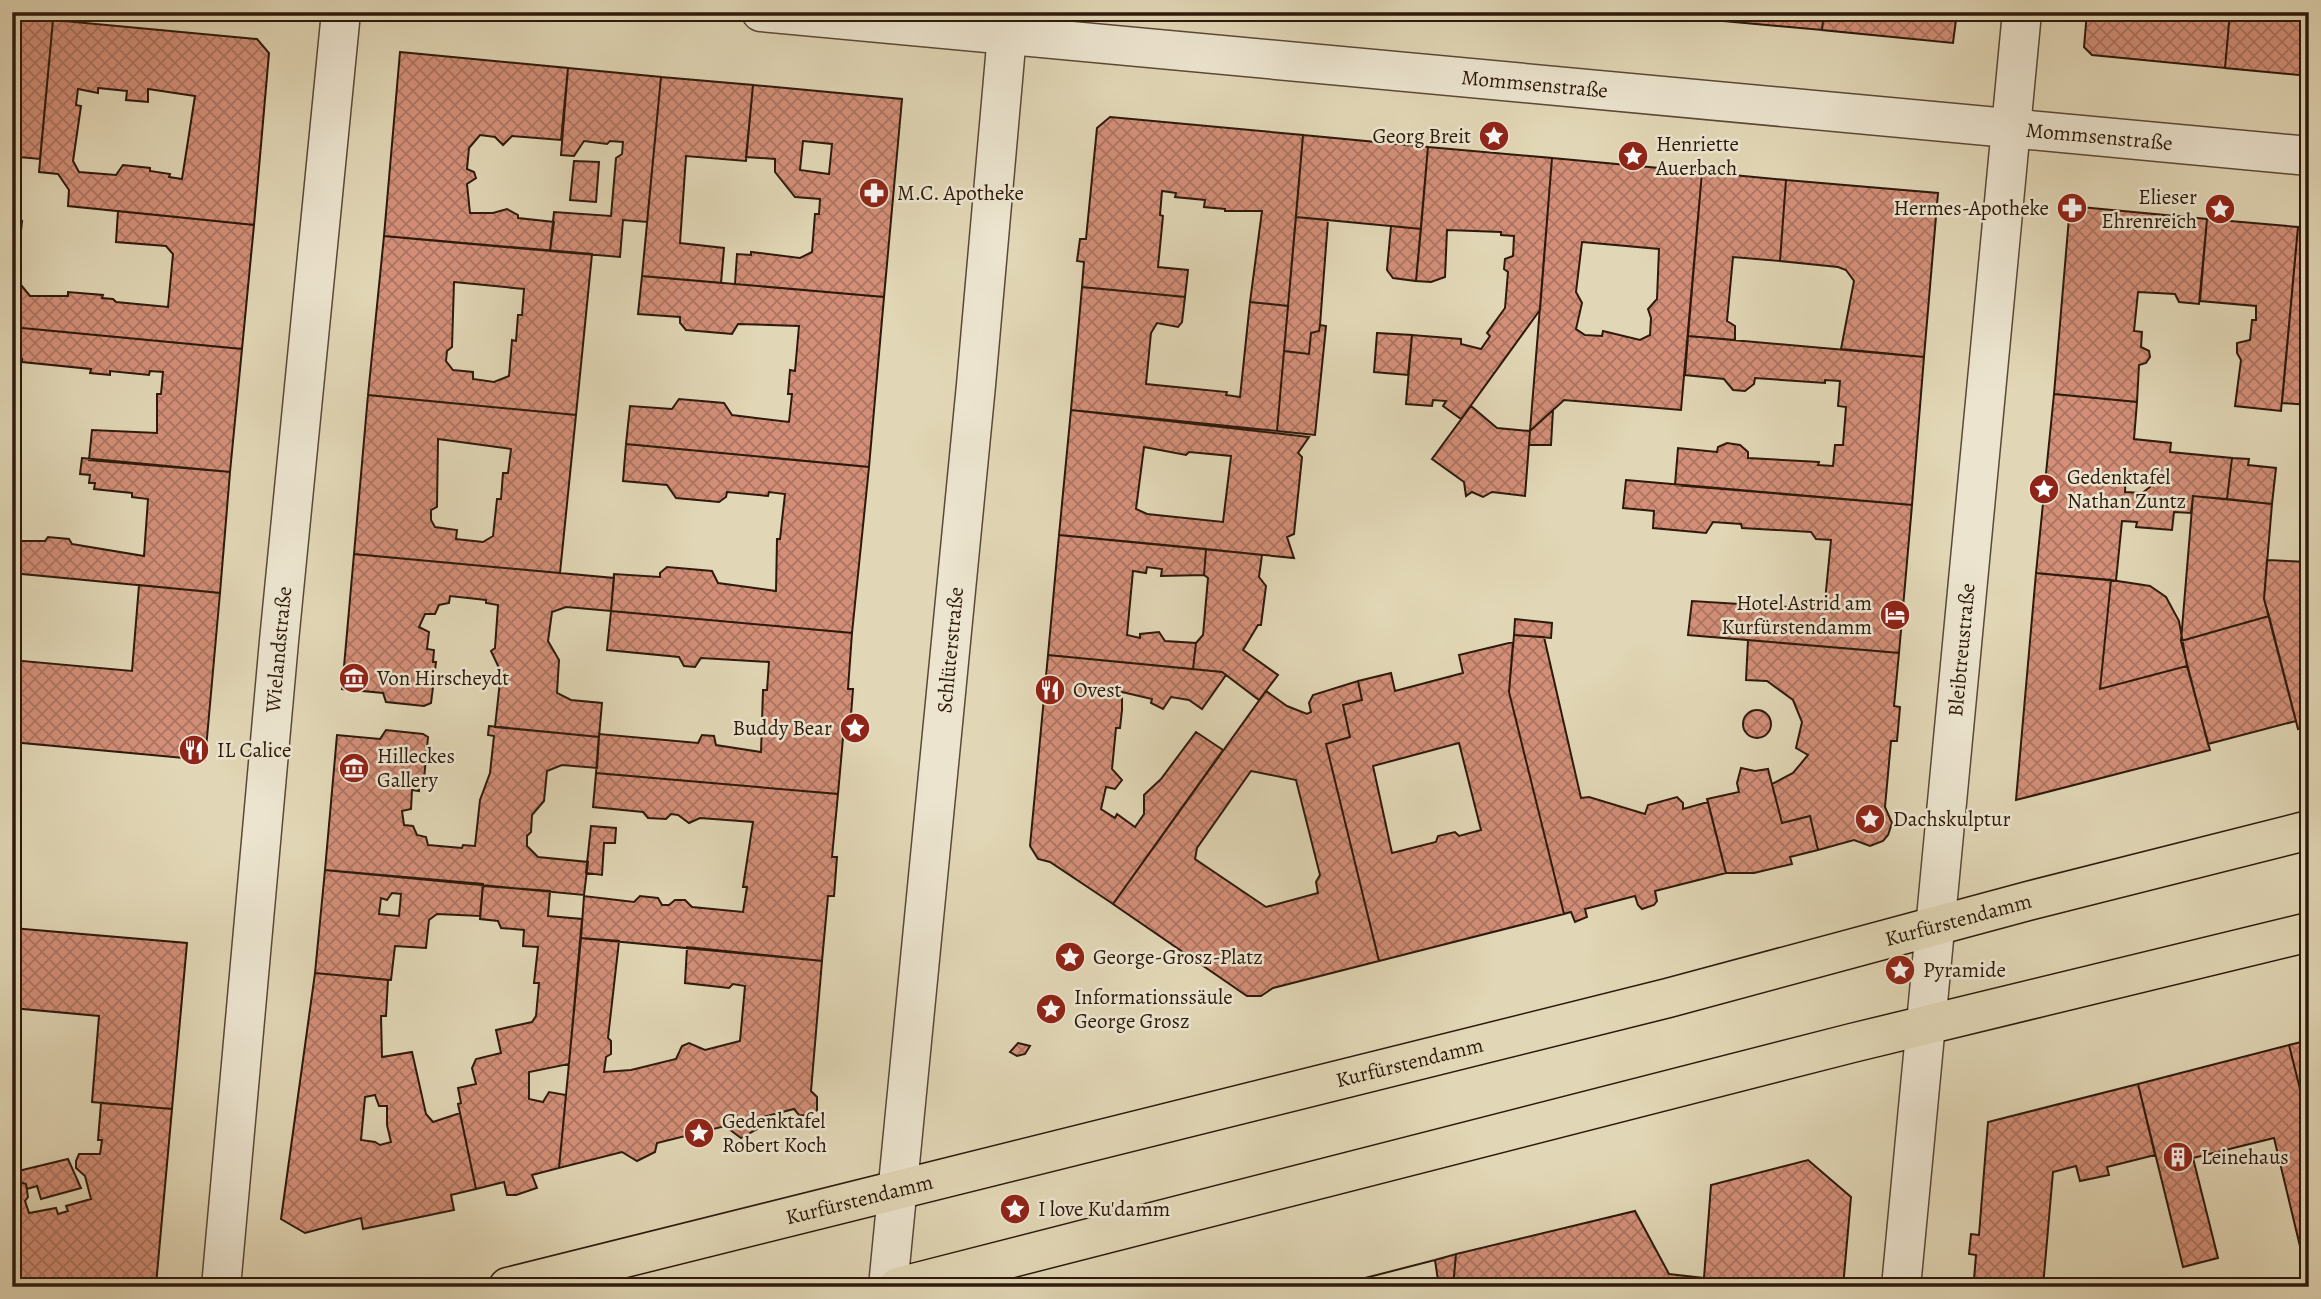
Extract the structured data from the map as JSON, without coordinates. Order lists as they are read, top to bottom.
{
  "streets": {
    "main road": ["Kurfürstendamm"],
    "street": [
      "Mommsenstraße",
      "Wielandstraße",
      "Schlüterstraße",
      "Bleibtreustraße"
    ]
  },
  "crossings": [
    ["Mommsenstraße", "Schlüterstraße"],
    ["Mommsenstraße", "Bleibtreustraße"],
    ["Schlüterstraße", "Kurfürstendamm"],
    ["Bleibtreustraße", "Kurfürstendamm"]
  ],
  "places": {
    "place": [
      "Georg Breit",
      "Henriette Auerbach",
      "Elieser Ehrenreich",
      "Gedenktafel Nathan Zuntz",
      "Buddy Bear",
      "Dachskulptur",
      "George-Grosz-Platz",
      "Pyramide",
      "Informationssäule George Grosz",
      "Gedenktafel Robert Koch",
      "I love Ku'damm"
    ],
    "pharmacy": ["M.C. Apotheke", "Hermes-Apotheke"],
    "hotel": ["Hotel Astrid am Kurfürstendamm"],
    "museum": ["Von Hirscheydt", "Hilleckes Gallery"],
    "restaurant": ["Ovest", "IL Calice"],
    "building": ["Leinehaus"]
  }
}
